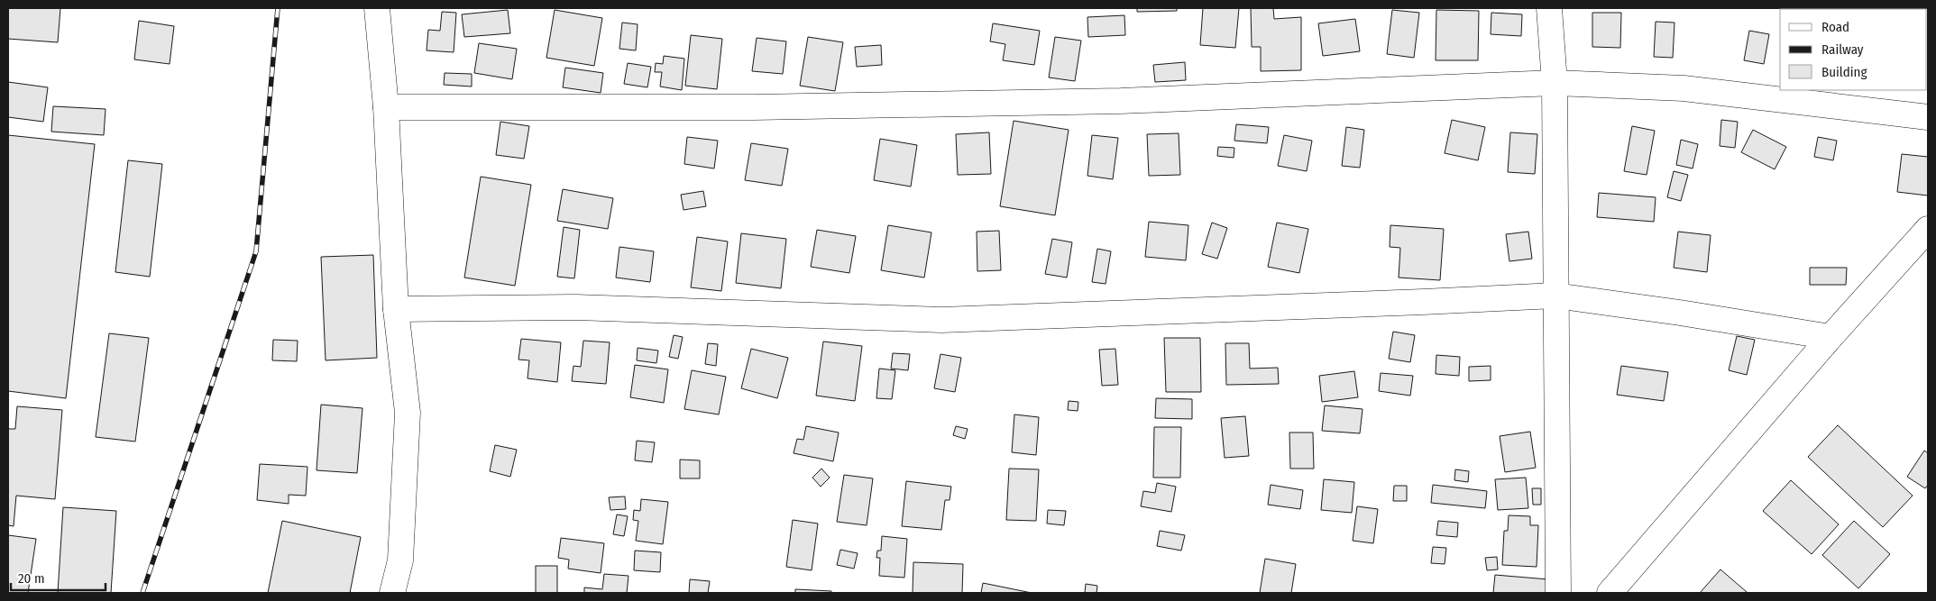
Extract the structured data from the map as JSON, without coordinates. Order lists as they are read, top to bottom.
{
  "legend": ["Road", "Railway", "Building"],
  "scale_bar": "20 m"
}
